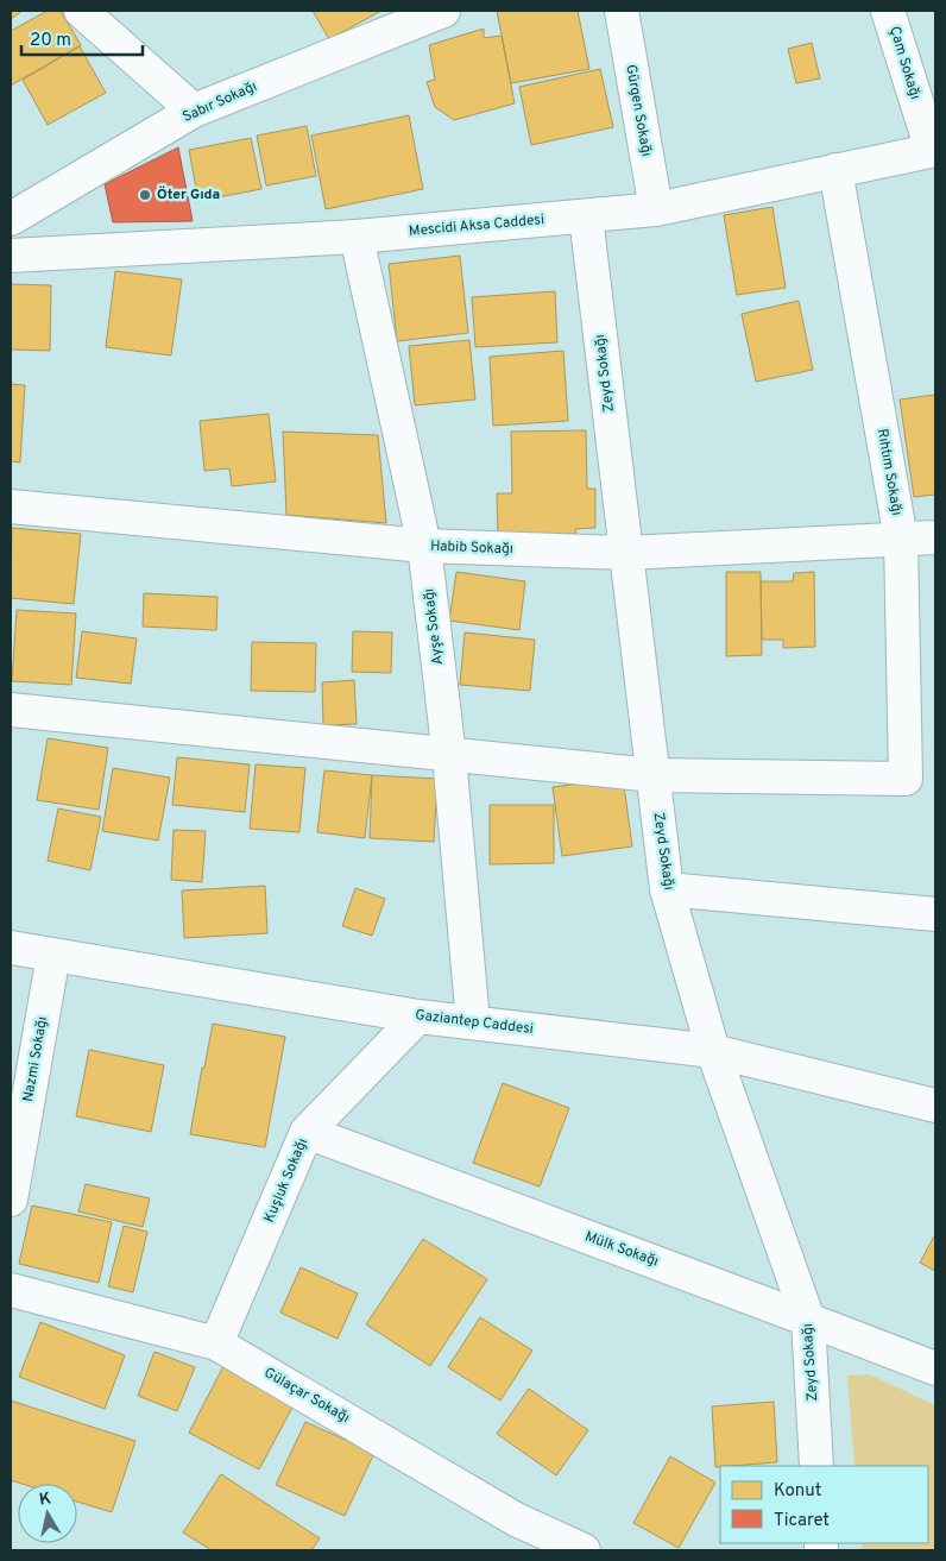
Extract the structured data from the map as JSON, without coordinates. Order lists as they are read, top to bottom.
{
  "streets": {
    "street": [
      "Çam Sokağı",
      "Sabır Sokağı",
      "Gürgen Sokağı",
      "Mescidi Aksa Caddesi",
      "Zeyd Sokağı",
      "Rıhtım Sokağı",
      "Habib Sokağı",
      "Ayşe Sokağı",
      "Gaziantep Caddesi",
      "Nazmi Sokağı",
      "Kuşluk Sokağı",
      "Mülk Sokağı",
      "Gülaçar Sokağı"
    ]
  },
  "crossings": [
    ["Çam Sokağı", "Mescidi Aksa Caddesi"],
    ["Gürgen Sokağı", "Mescidi Aksa Caddesi"],
    ["Mescidi Aksa Caddesi", "Zeyd Sokağı"],
    ["Mescidi Aksa Caddesi", "Rıhtım Sokağı"],
    ["Mescidi Aksa Caddesi", "Ayşe Sokağı"],
    ["Zeyd Sokağı", "Rıhtım Sokağı"],
    ["Zeyd Sokağı", "Habib Sokağı"],
    ["Zeyd Sokağı", "Gaziantep Caddesi"],
    ["Zeyd Sokağı", "Mülk Sokağı"],
    ["Rıhtım Sokağı", "Habib Sokağı"],
    ["Habib Sokağı", "Ayşe Sokağı"],
    ["Ayşe Sokağı", "Gaziantep Caddesi"],
    ["Gaziantep Caddesi", "Nazmi Sokağı"],
    ["Gaziantep Caddesi", "Kuşluk Sokağı"],
    ["Kuşluk Sokağı", "Mülk Sokağı"],
    ["Kuşluk Sokağı", "Gülaçar Sokağı"]
  ],
  "places": ["Öter Gıda"],
  "legend": ["Konut", "Ticaret"],
  "scale_bar": "20 m",
  "north": "top"
}
